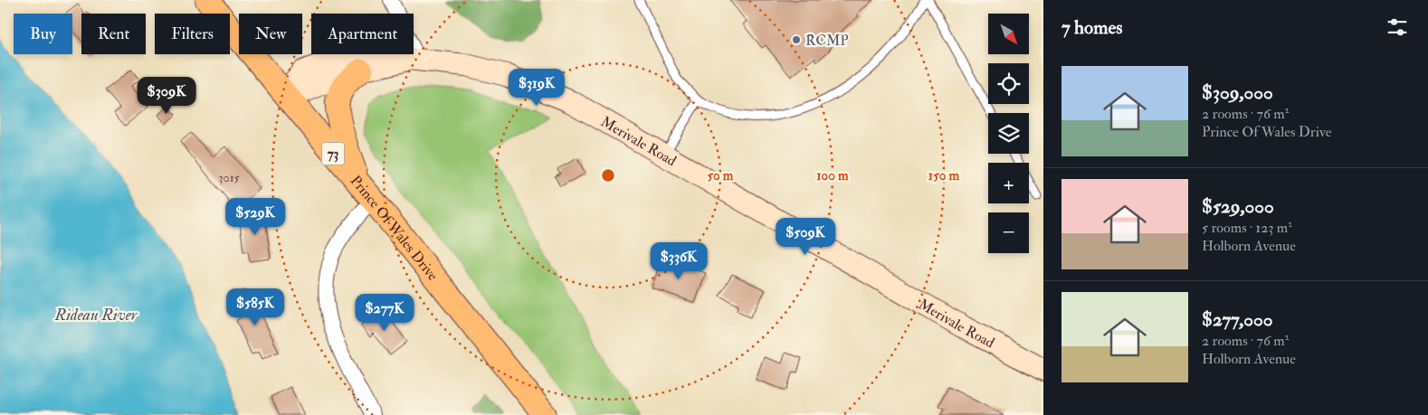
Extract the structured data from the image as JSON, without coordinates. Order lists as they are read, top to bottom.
{
  "streets": {
    "main road": ["Merivale Road", "73", "Prince Of Wales Drive"]
  },
  "crossings": [
    ["Merivale Road", "Prince Of Wales Drive"]
  ],
  "water": ["Rideau River"],
  "places": ["RCMP"],
  "house_numbers": ["3015"],
  "north": "bottom right",
  "page": {
    "heading": "7 homes",
    "map_buttons": ["+", "−"],
    "chip": [
      "Buy",
      "Rent",
      "Filters",
      "New",
      "Apartment"
    ],
    "list": [
      {
        "name": "$309,000",
        "note": "2 rooms · 76 m² · Prince Of Wales Drive"
      },
      {
        "name": "$529,000",
        "note": "5 rooms · 123 m² · Holborn Avenue"
      },
      {
        "name": "$277,000",
        "note": "2 rooms · 76 m² · Holborn Avenue"
      }
    ],
    "price": [
      "$319K",
      "$309K",
      "$529K",
      "$509K",
      "$336K",
      "$585K",
      "$277K"
    ]
  },
  "rings": ["50 m", "100 m", "150 m"]
}
